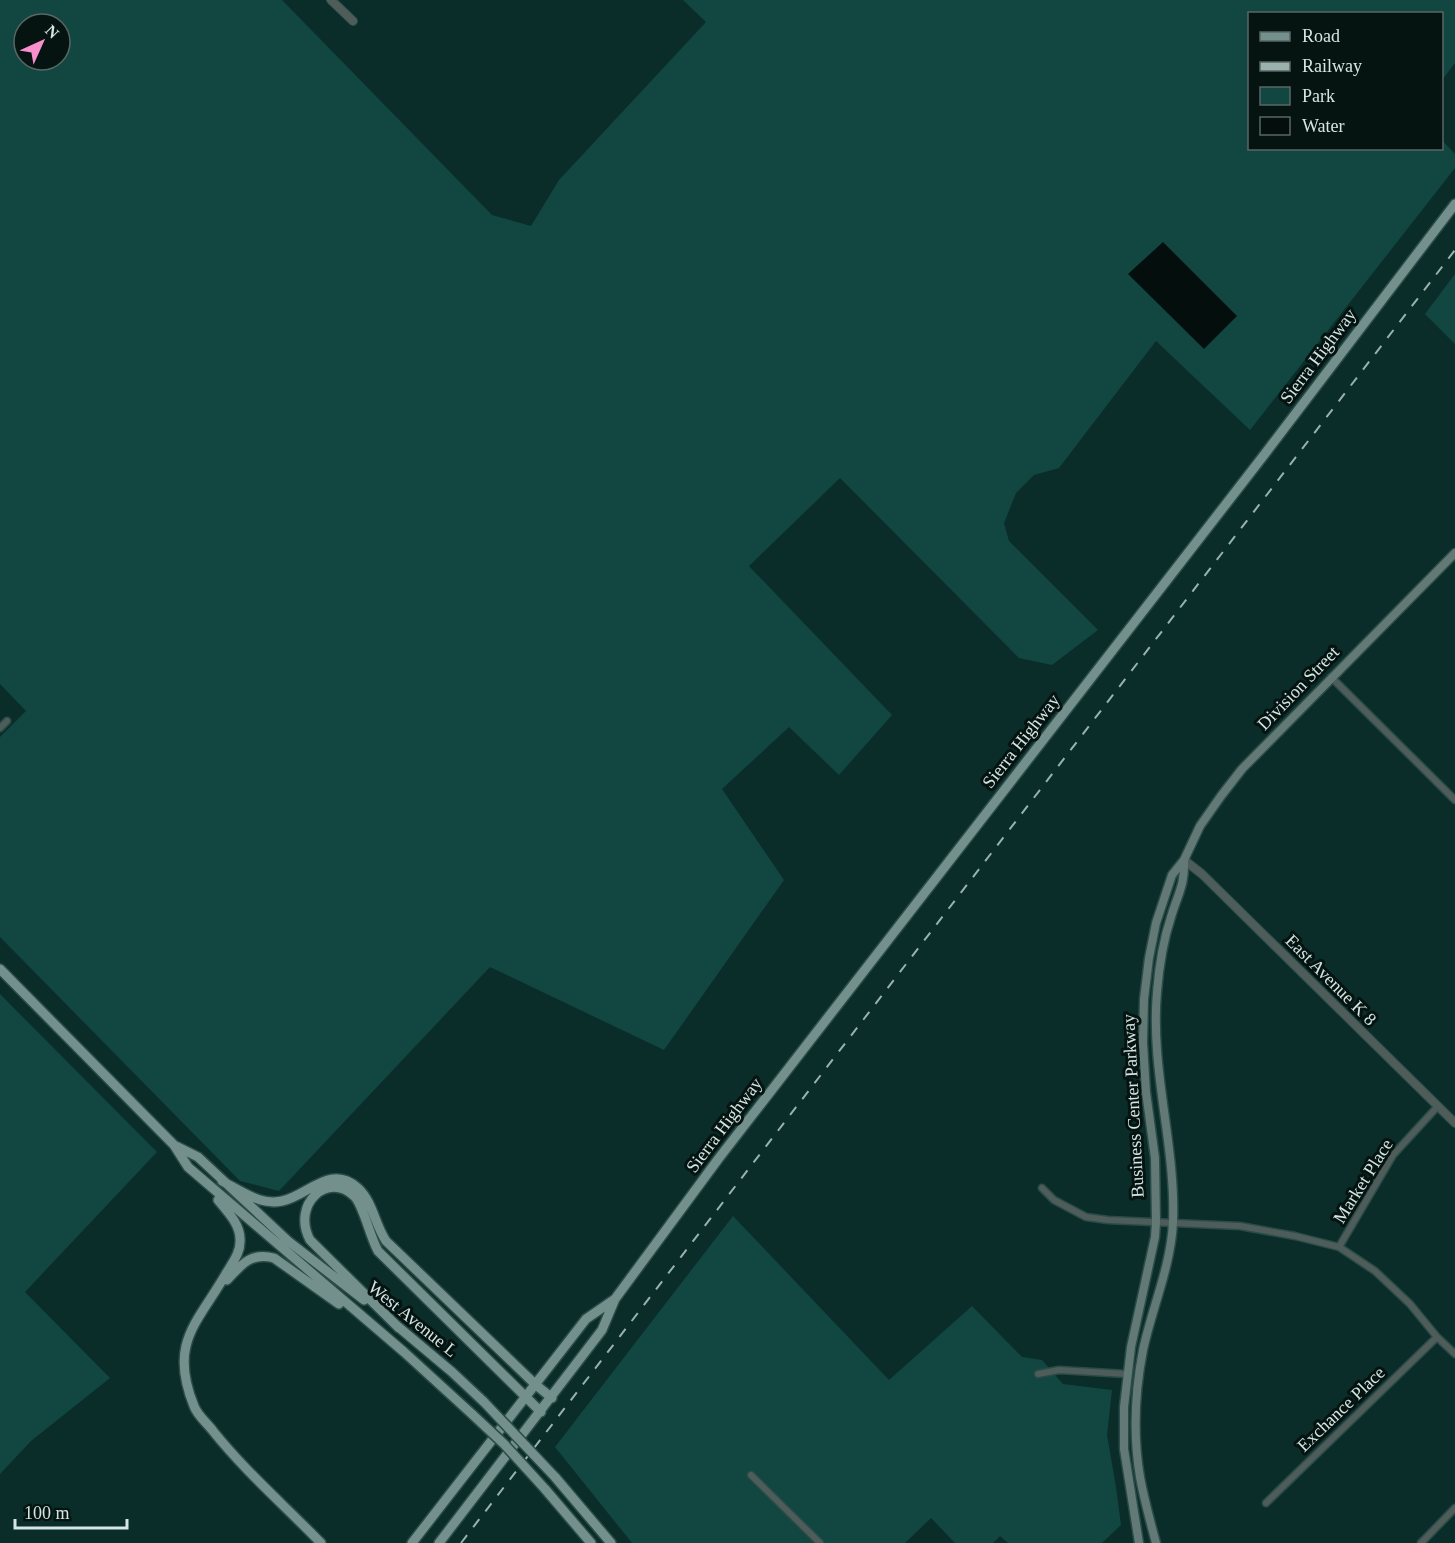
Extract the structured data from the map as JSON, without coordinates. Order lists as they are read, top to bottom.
{
  "streets": {
    "main road": [
      "Sierra Highway",
      "Division Street",
      "Business Center Parkway",
      "West Avenue L"
    ],
    "street": ["East Avenue K 8", "Market Place", "Exchance Place"]
  },
  "crossings": [
    ["Division Street", "East Avenue K 8"],
    ["Division Street", "Business Center Parkway"],
    ["East Avenue K 8", "Business Center Parkway"],
    ["East Avenue K 8", "Market Place"]
  ],
  "legend": [
    "Road",
    "Railway",
    "Park",
    "Water"
  ],
  "scale_bar": "100 m",
  "north": "top right"
}
